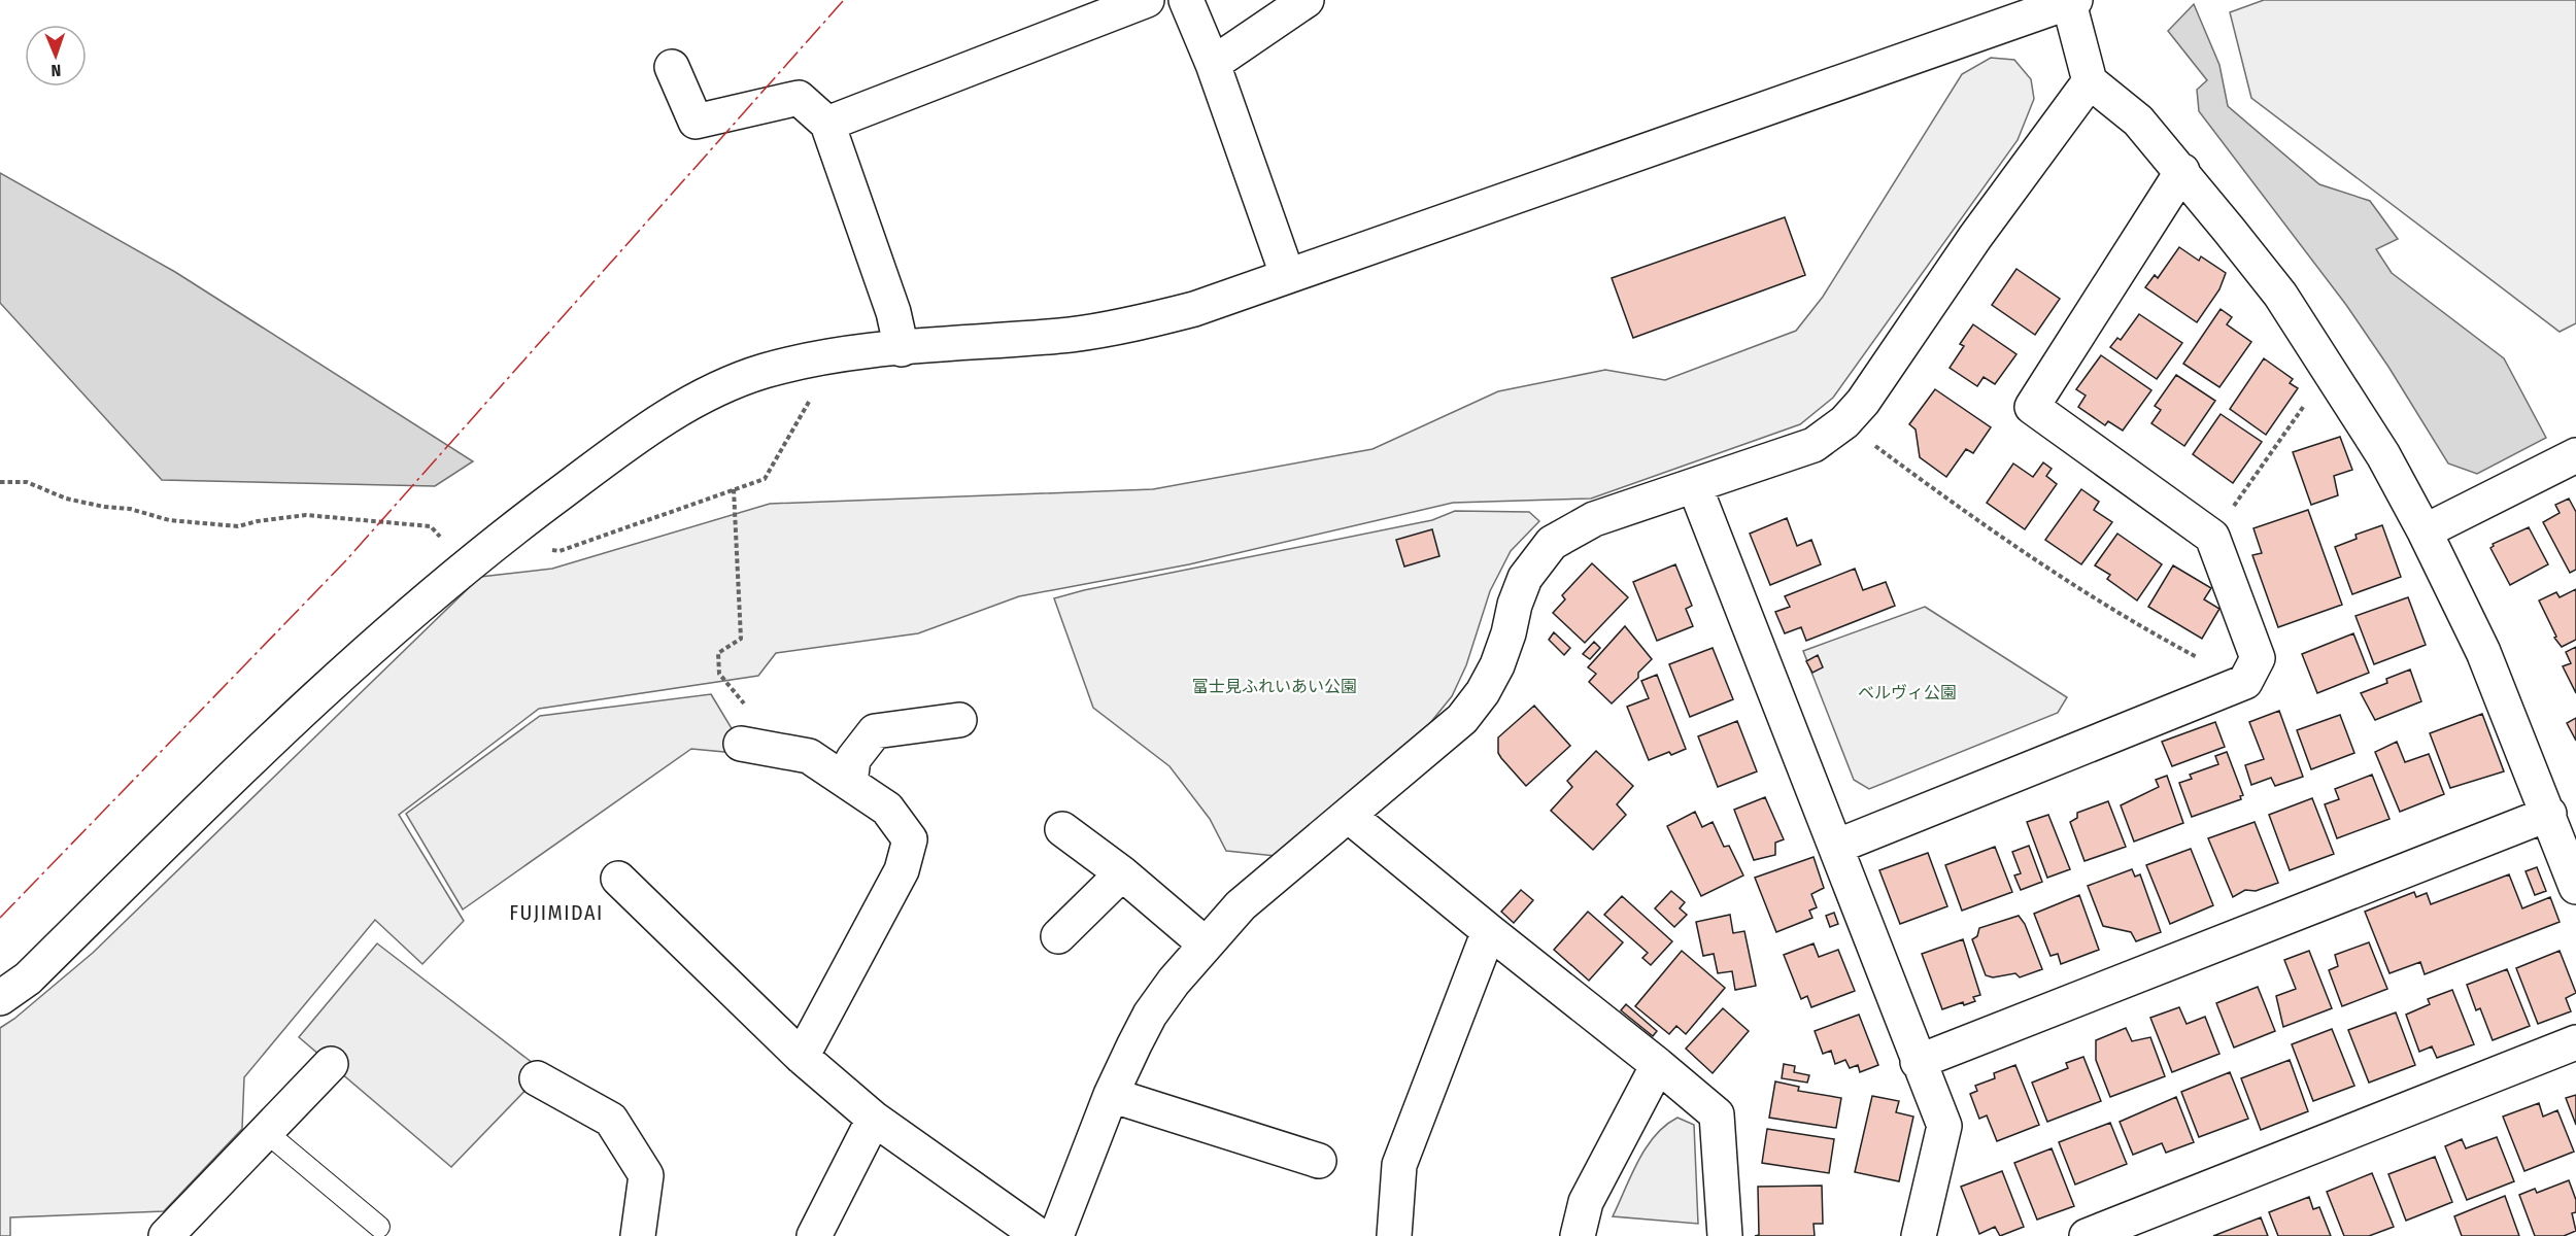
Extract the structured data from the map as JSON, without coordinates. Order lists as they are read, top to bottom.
{
  "districts": ["FUJIMIDAI"],
  "parks": ["富士見ふれいあい公園", "ベルヴィ公園"],
  "north": "bottom"
}
